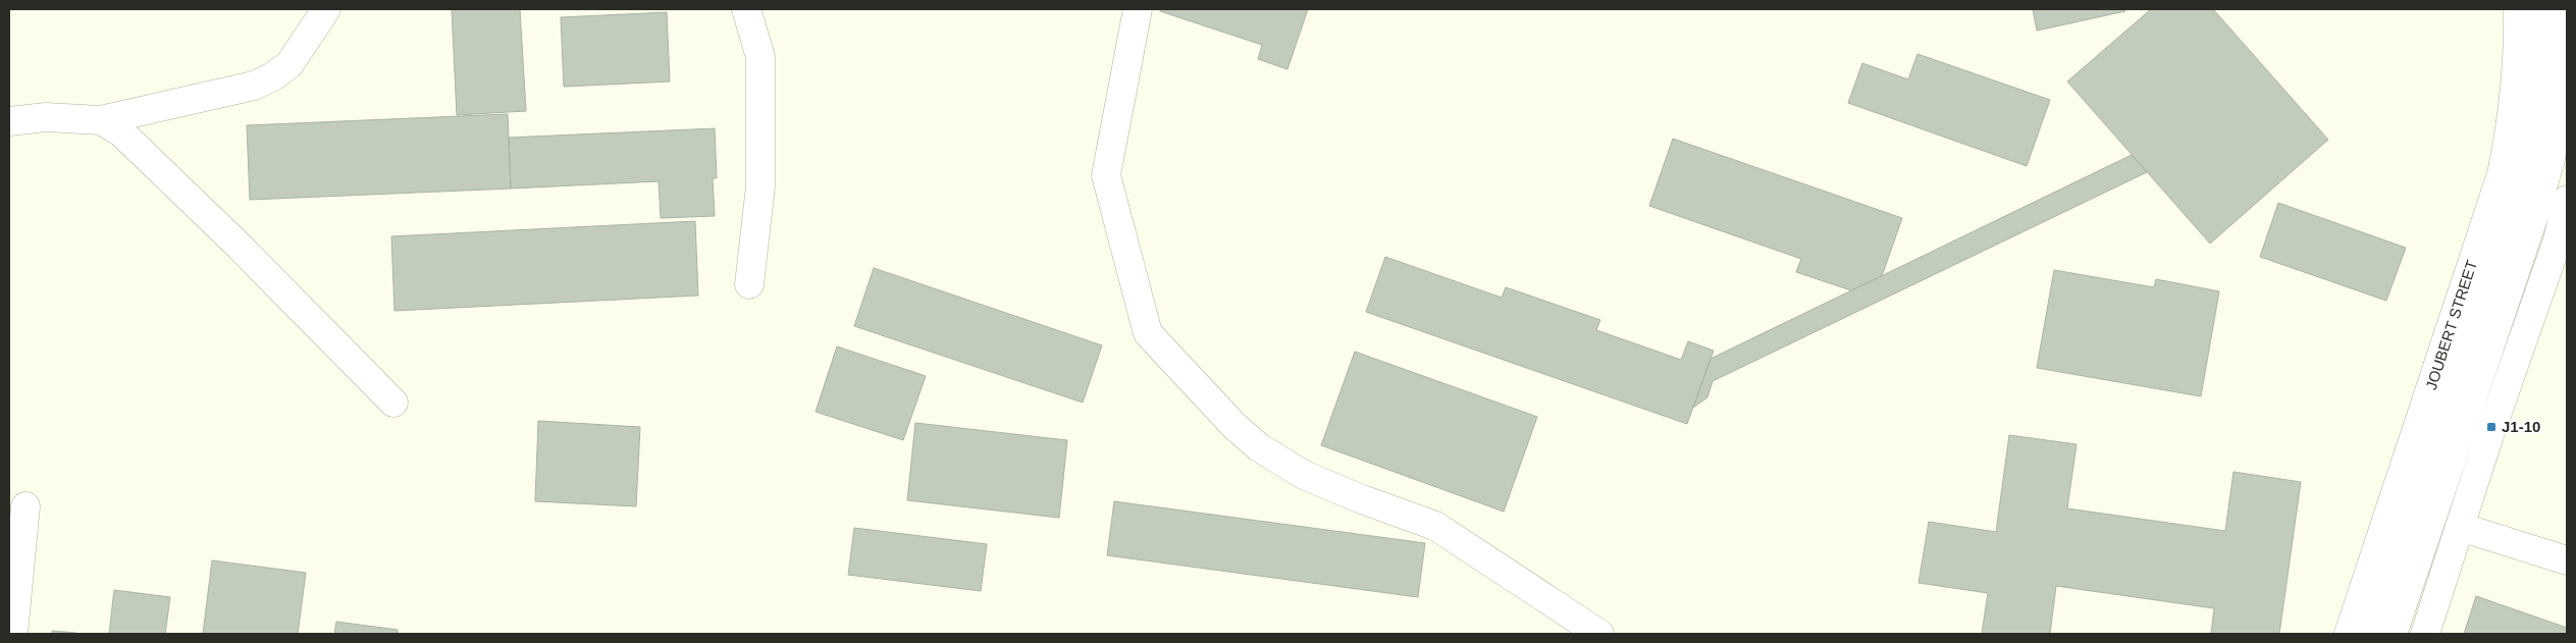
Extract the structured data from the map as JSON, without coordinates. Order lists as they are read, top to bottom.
{
  "streets": {
    "main road": ["JOUBERT STREET"]
  },
  "places": {
    "transit": ["J1-10"]
  }
}
